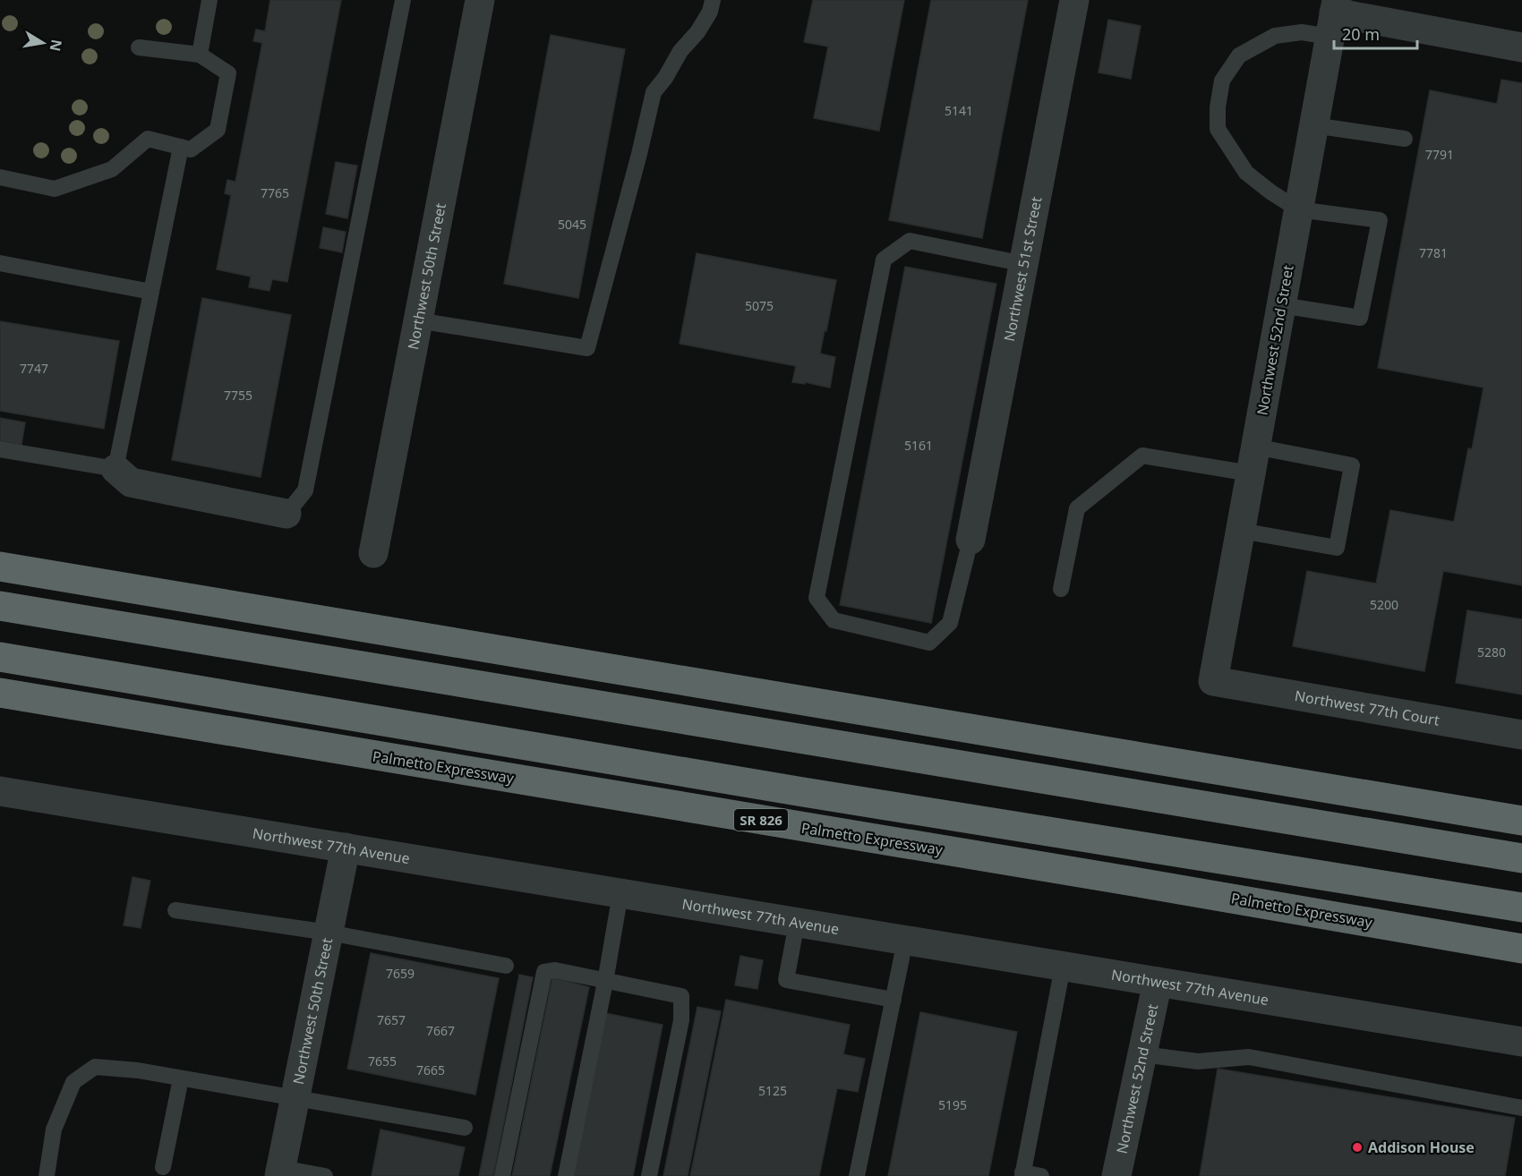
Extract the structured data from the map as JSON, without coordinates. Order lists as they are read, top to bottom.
{
  "streets": {
    "highway": ["Palmetto Expressway", "SR 826"],
    "street": [
      "Northwest 51st Street",
      "Northwest 50th Street",
      "Northwest 52nd Street",
      "Northwest 77th Court",
      "Northwest 77th Avenue"
    ]
  },
  "crossings": [
    ["Northwest 50th Street", "Northwest 77th Avenue"],
    ["Northwest 52nd Street", "Northwest 77th Court"],
    ["Northwest 52nd Street", "Northwest 77th Avenue"]
  ],
  "places": ["Addison House"],
  "house_numbers": [
    "5141",
    "7791",
    "7765",
    "5045",
    "7781",
    "5075",
    "7747",
    "7755",
    "5161",
    "5200",
    "5280",
    "7659",
    "7657",
    "7667",
    "7655",
    "7665",
    "5125",
    "5195"
  ],
  "scale_bar": "20 m",
  "north": "right"
}
